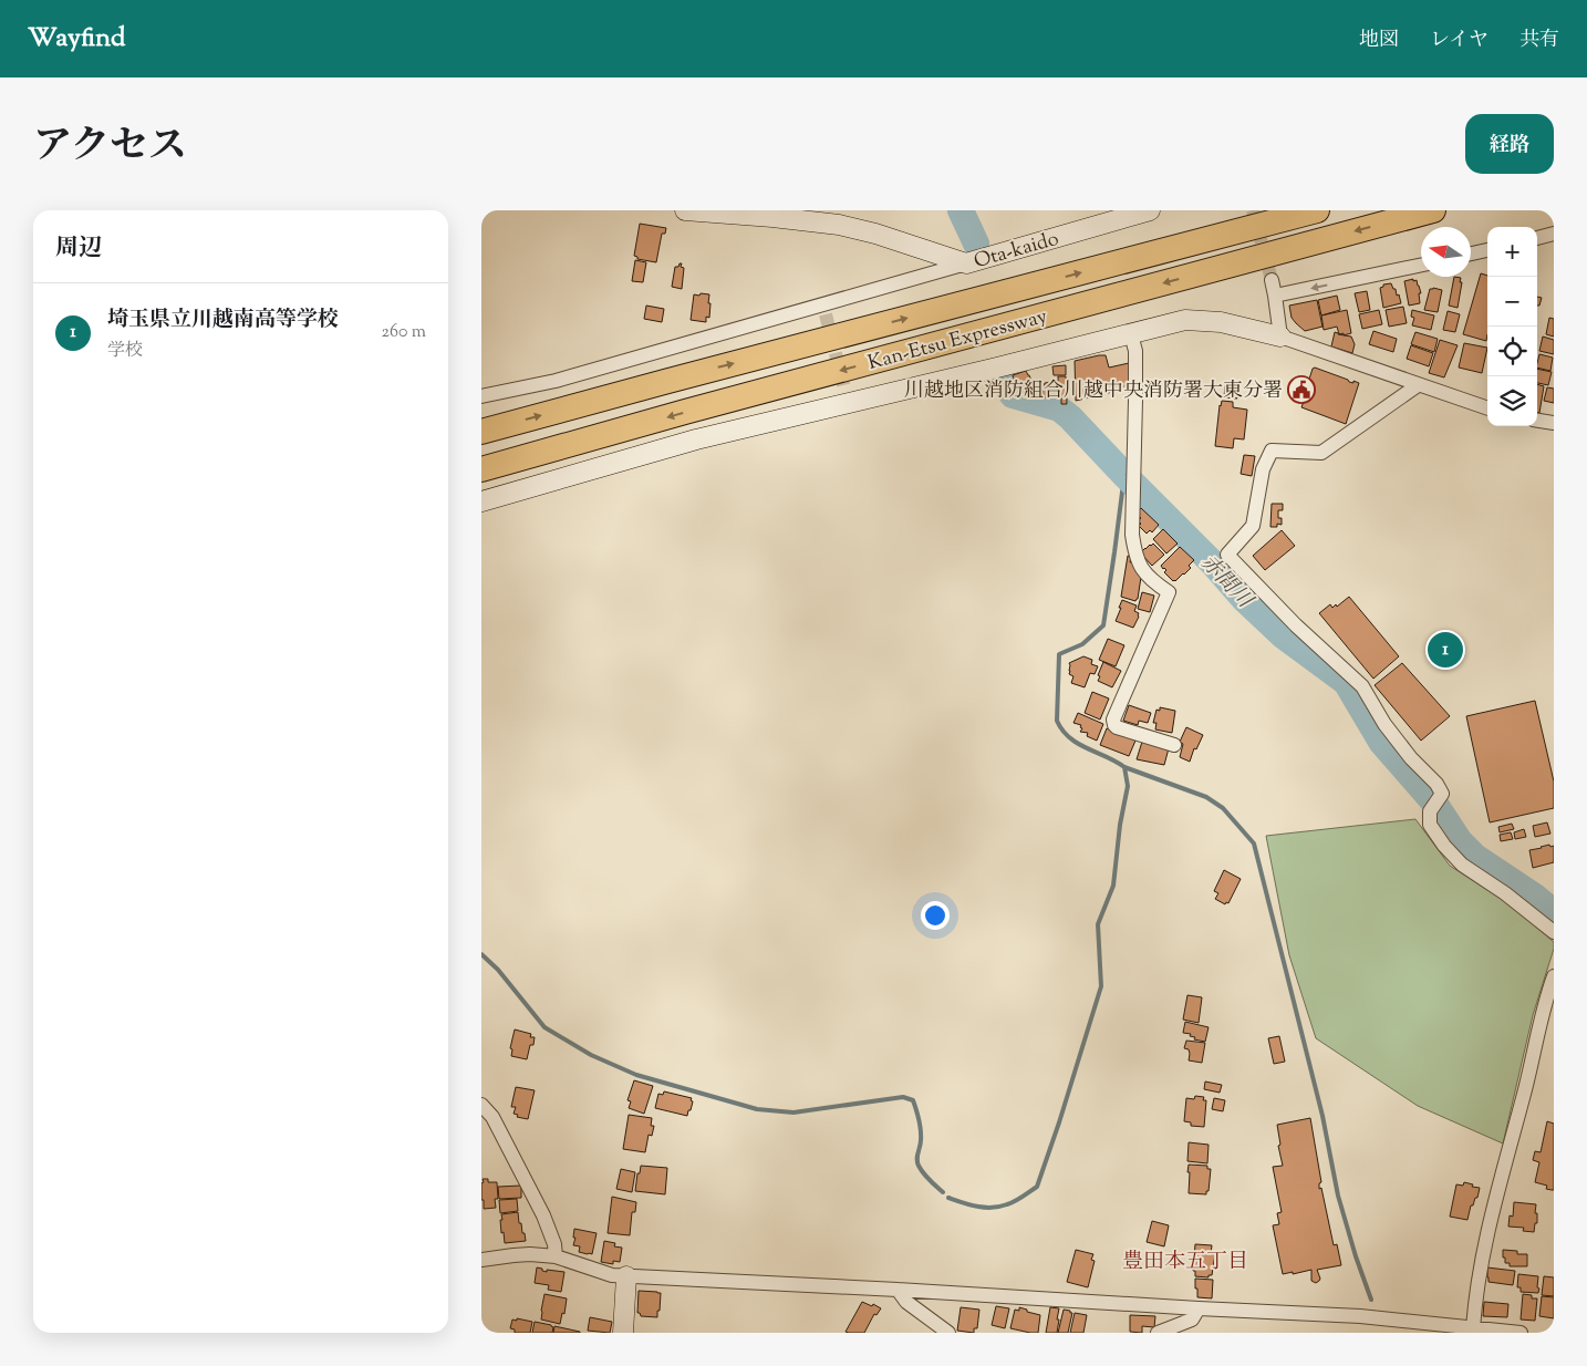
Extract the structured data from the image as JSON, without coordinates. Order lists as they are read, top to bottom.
{
  "streets": {
    "highway": ["Kan-Etsu Expressway"],
    "street": ["Ota-kaido"]
  },
  "districts": ["豊田本五丁目"],
  "water": ["赤間川"],
  "places": {
    "public building": ["川越地区消防組合川越中央消防署大東分署"]
  },
  "north": "left",
  "page": {
    "header": "Wayfind",
    "nav": ["地図", "レイヤ", "共有"],
    "title": "アクセス",
    "buttons": "経路",
    "heading": "周辺",
    "map_buttons": ["+", "−"],
    "list": [
      {
        "mark": "1",
        "name": "埼玉県立川越南高等学校",
        "note": "学校",
        "value": "260 m"
      }
    ],
    "pins": "1"
  }
}
